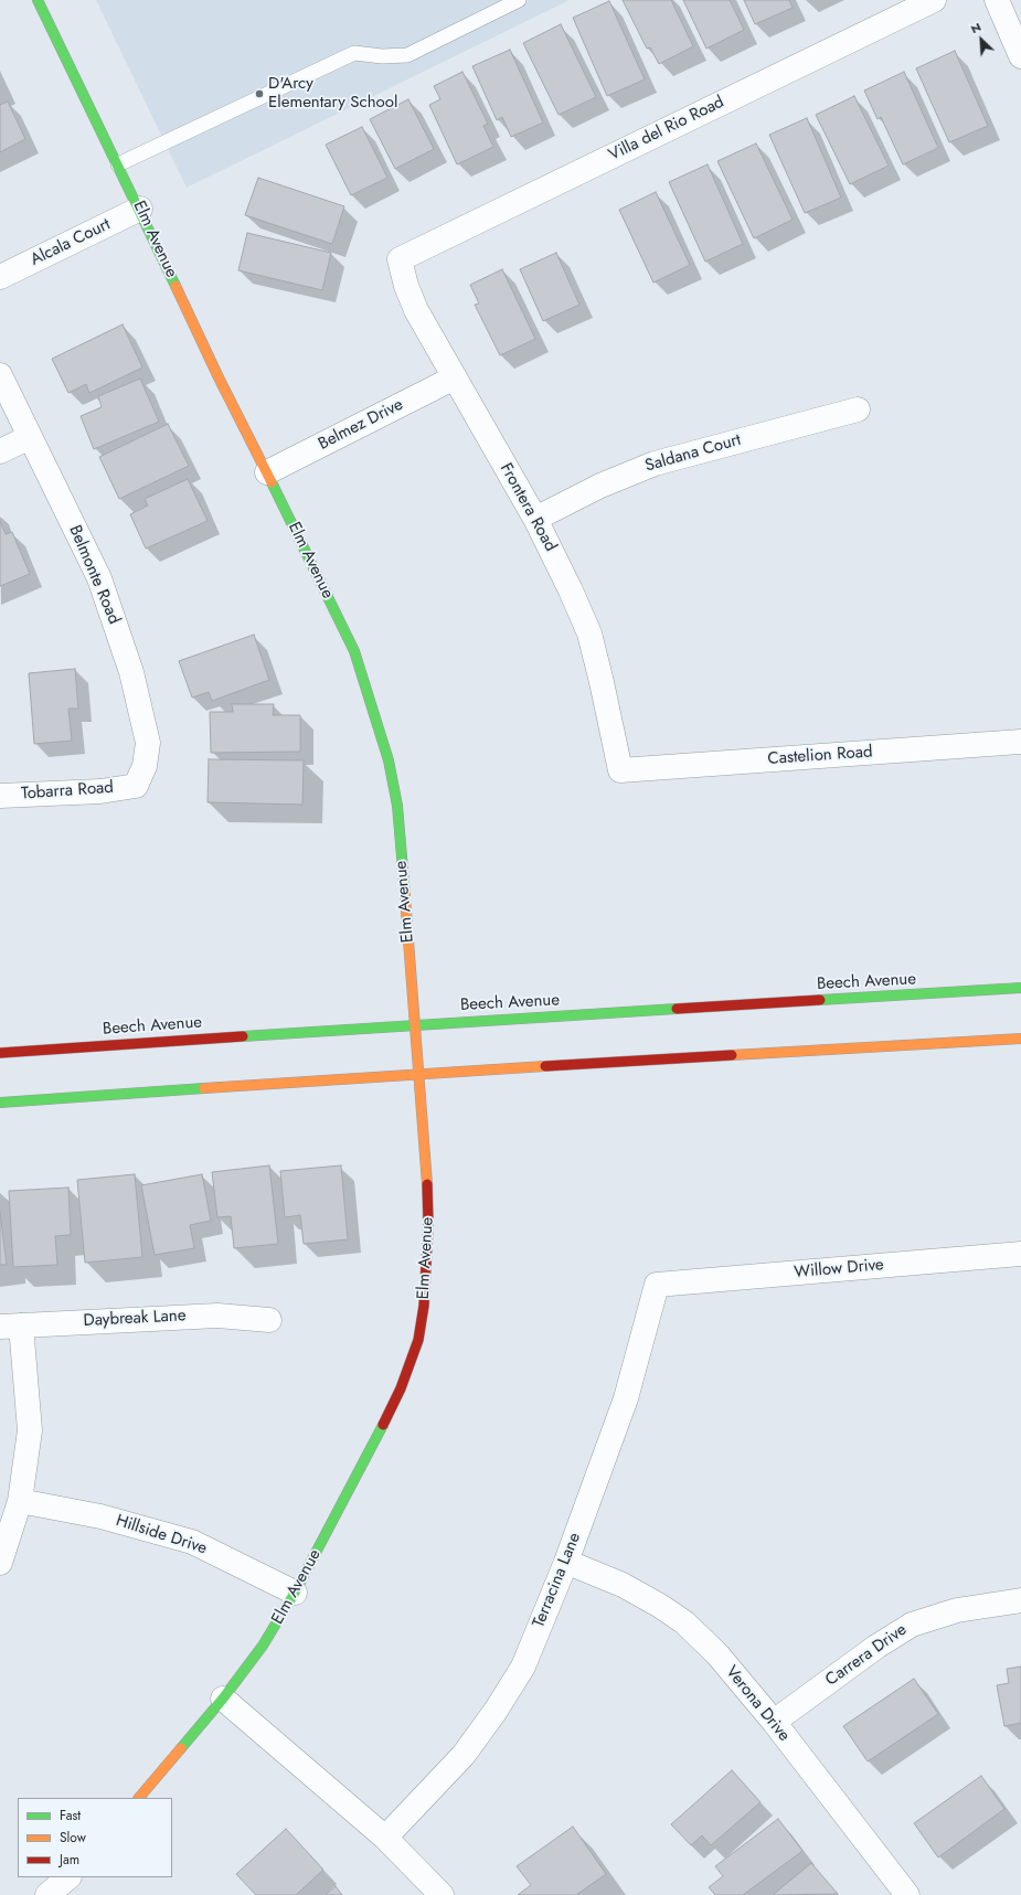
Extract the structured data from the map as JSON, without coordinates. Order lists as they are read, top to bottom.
{
  "streets": {
    "street": [
      "Villa del Rio Road",
      "Elm Avenue",
      "Alcala Court",
      "Belmez Drive",
      "Saldana Court",
      "Frontera Road",
      "Belmonte Road",
      "Castelion Road",
      "Tobarra Road",
      "Beech Avenue",
      "Willow Drive",
      "Daybreak Lane",
      "Hillside Drive",
      "Terracina Lane",
      "Carrera Drive",
      "Verona Drive"
    ]
  },
  "crossings": [
    ["Villa del Rio Road", "Frontera Road"],
    ["Elm Avenue", "Alcala Court"],
    ["Elm Avenue", "Belmez Drive"],
    ["Elm Avenue", "Beech Avenue"],
    ["Elm Avenue", "Hillside Drive"],
    ["Belmez Drive", "Frontera Road"],
    ["Saldana Court", "Frontera Road"],
    ["Frontera Road", "Castelion Road"],
    ["Belmonte Road", "Tobarra Road"],
    ["Willow Drive", "Terracina Lane"],
    ["Terracina Lane", "Verona Drive"],
    ["Carrera Drive", "Verona Drive"]
  ],
  "places": ["D'Arcy Elementary School"],
  "legend": ["Fast", "Slow", "Jam"],
  "north": "top left"
}
